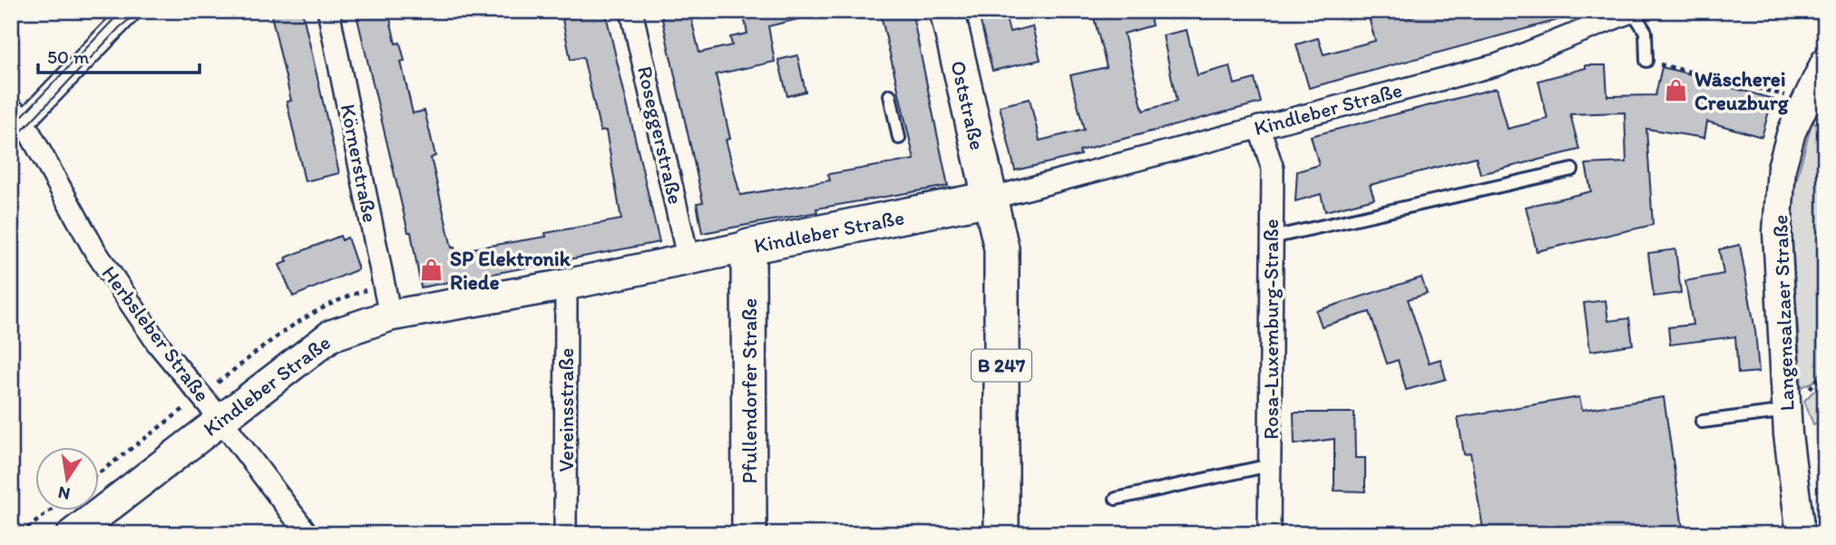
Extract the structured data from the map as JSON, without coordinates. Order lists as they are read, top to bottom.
{
  "streets": {
    "main road": [
      "Oststraße",
      "Kindleber Straße",
      "B 247",
      "Pfullendorfer Straße"
    ],
    "street": [
      "Roseggerstraße",
      "Körnerstraße",
      "Langensalzaer Straße",
      "Rosa-Luxemburg-Straße",
      "Herbsleber Straße",
      "Vereinsstraße"
    ]
  },
  "crossings": [
    ["Oststraße", "Kindleber Straße"],
    ["Oststraße", "B 247"],
    ["Kindleber Straße", "Roseggerstraße"],
    ["Kindleber Straße", "Körnerstraße"],
    ["Kindleber Straße", "Rosa-Luxemburg-Straße"],
    ["Kindleber Straße", "Herbsleber Straße"],
    ["Kindleber Straße", "B 247"],
    ["Kindleber Straße", "Pfullendorfer Straße"],
    ["Kindleber Straße", "Vereinsstraße"]
  ],
  "places": {
    "shop": ["Wäscherei Creuzburg", "SP Elektronik Riede"]
  },
  "scale_bar": "50 m",
  "north": "bottom"
}
